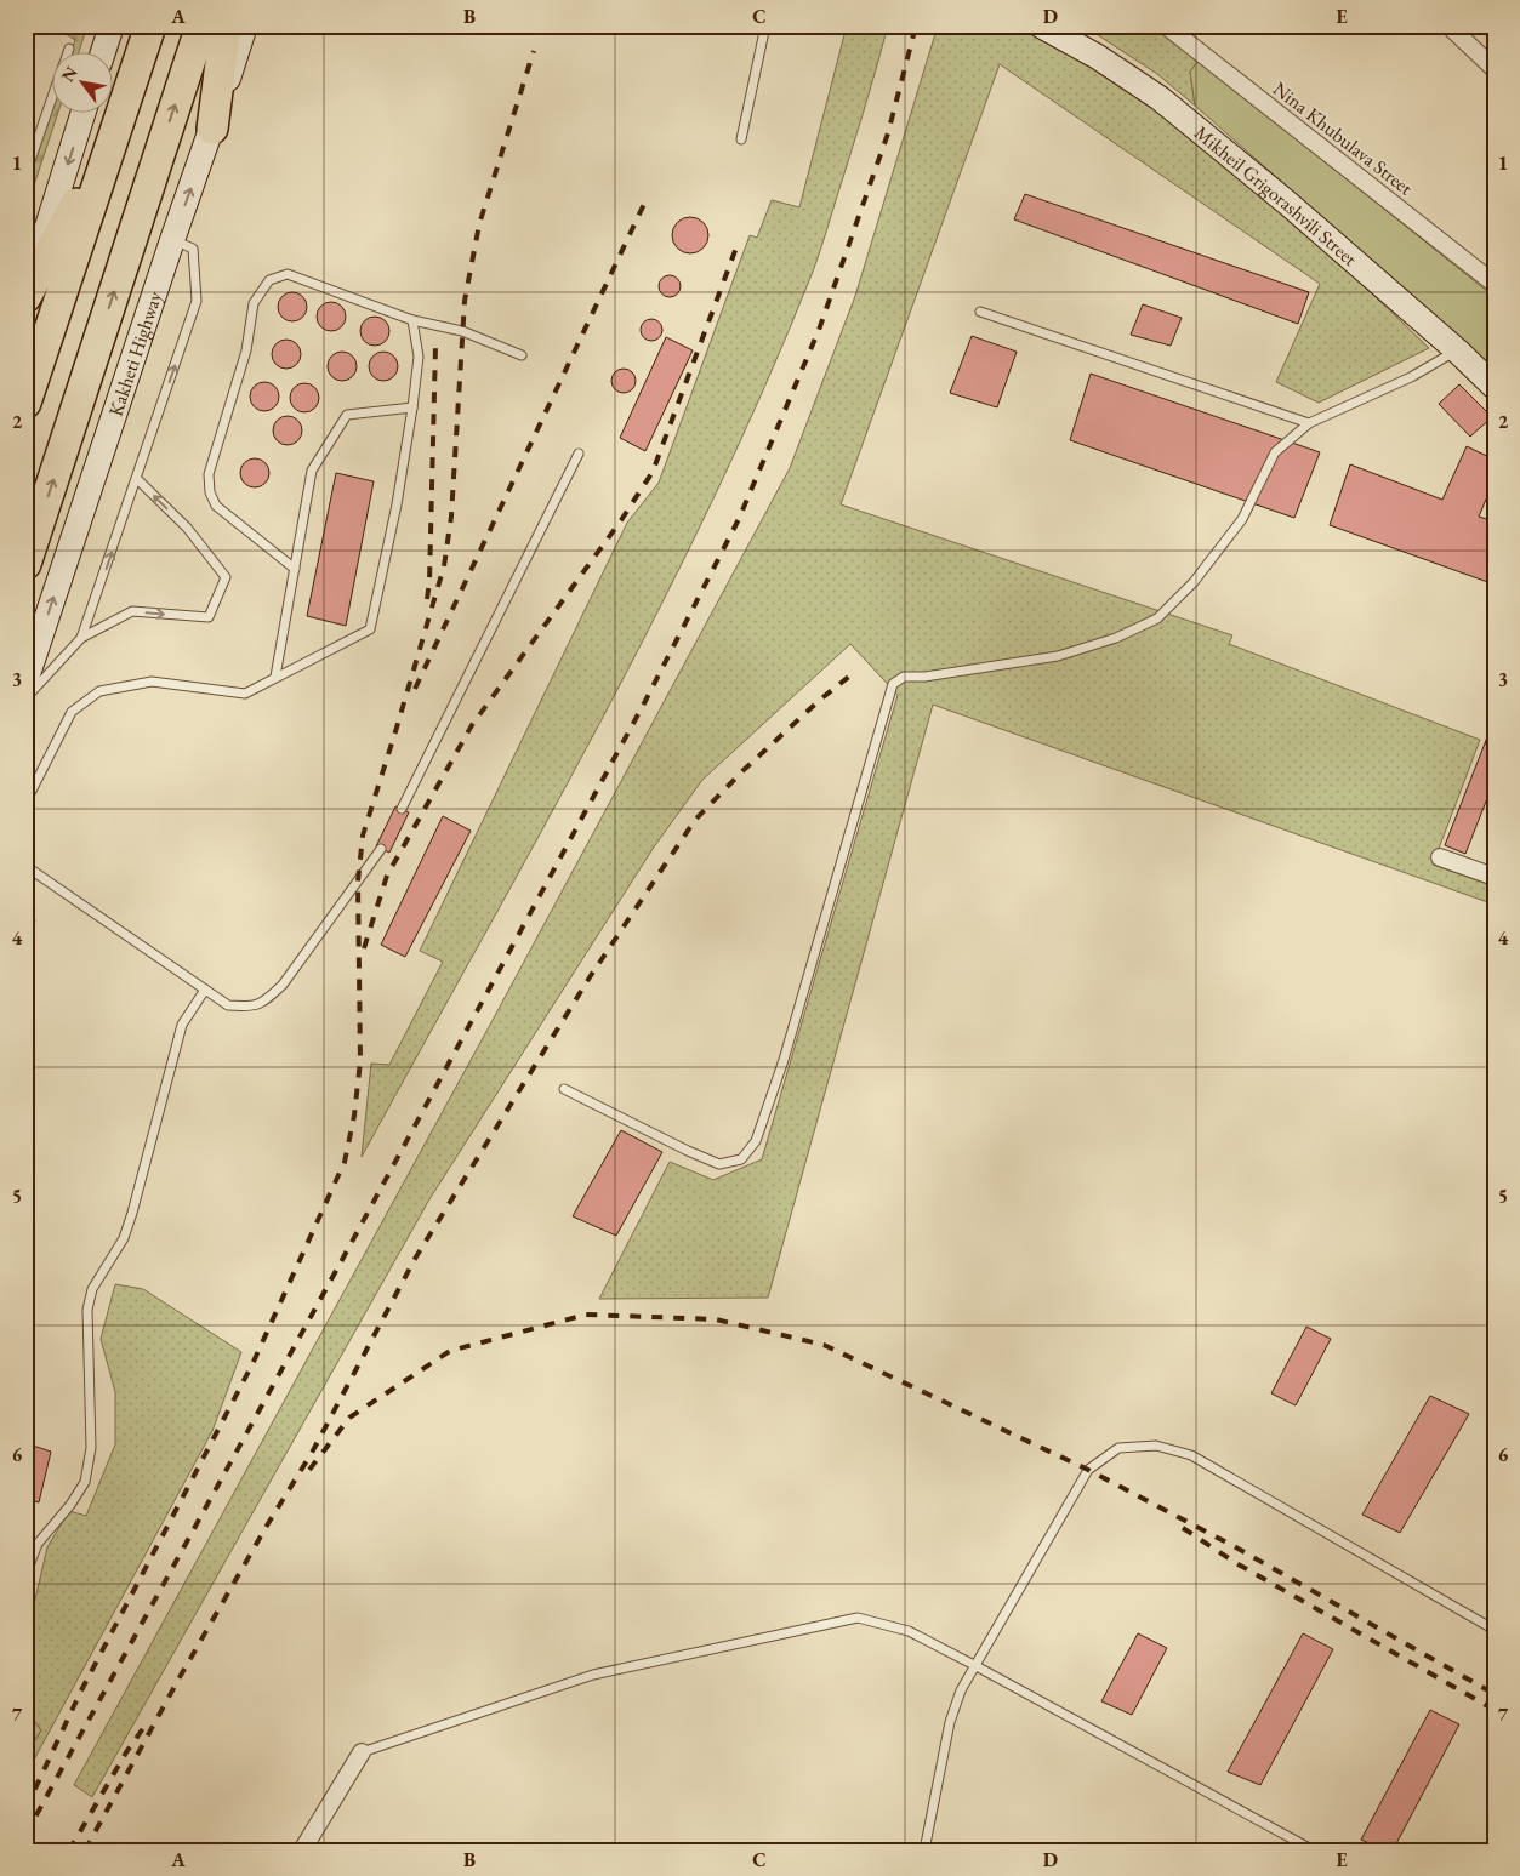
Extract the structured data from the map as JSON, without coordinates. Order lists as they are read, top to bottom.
{
  "streets": {
    "highway": ["Kakheti Highway"],
    "street": ["Nina Khubulava Street", "Mikheil Grigorashvili Street"]
  },
  "north": "top left",
  "grid": {
    "columns": [
      "A",
      "B",
      "C",
      "D",
      "E"
    ],
    "rows": [
      "1",
      "2",
      "3",
      "4",
      "5",
      "6",
      "7"
    ]
  }
}
